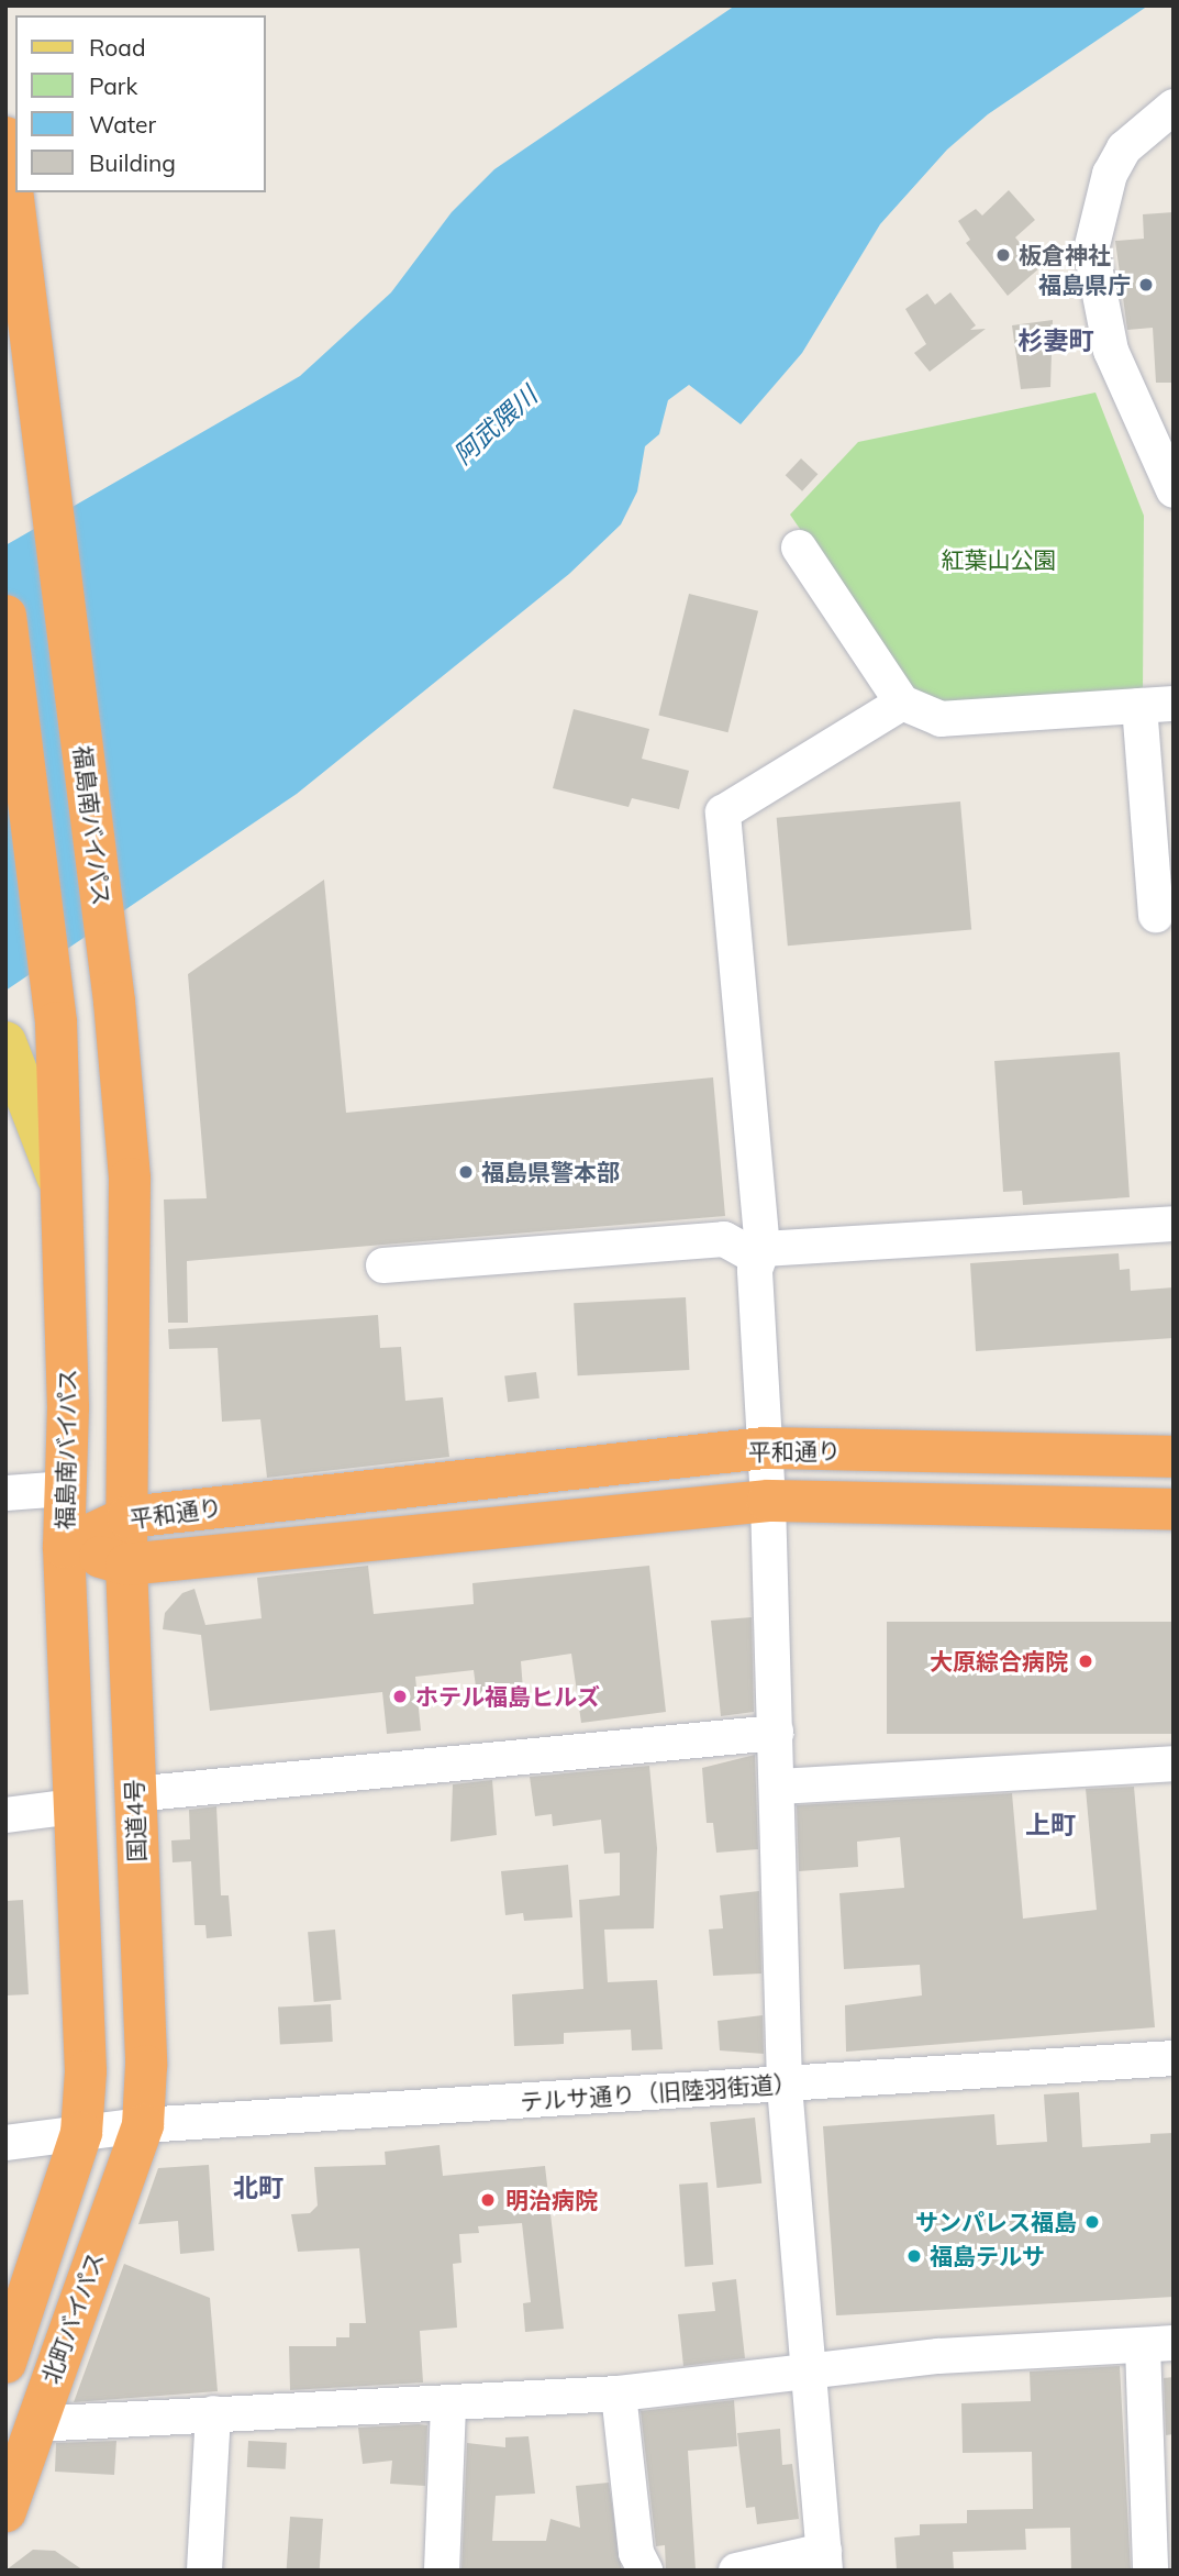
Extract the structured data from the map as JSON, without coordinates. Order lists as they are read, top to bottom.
{
  "streets": {
    "highway": [
      "福島南バイパス",
      "平和通り",
      "国道4号",
      "北町バイパス"
    ],
    "street": ["テルサ通り（旧陸羽街道）"]
  },
  "crossings": [
    ["福島南バイパス", "平和通り"],
    ["福島南バイパス", "国道4号"],
    ["平和通り", "国道4号"],
    ["国道4号", "テルサ通り（旧陸羽街道）"],
    ["国道4号", "北町バイパス"],
    ["テルサ通り（旧陸羽街道）", "北町バイパス"]
  ],
  "districts": ["杉妻町", "上町", "北町"],
  "water": ["阿武隈川"],
  "parks": ["紅葉山公園"],
  "places": [
    "板倉神社",
    "福島県庁",
    "福島県警本部",
    "大原綜合病院",
    "ホテル福島ヒルズ",
    "明治病院",
    "サンパレス福島",
    "福島テルサ"
  ],
  "legend": [
    "Road",
    "Park",
    "Water",
    "Building"
  ]
}
